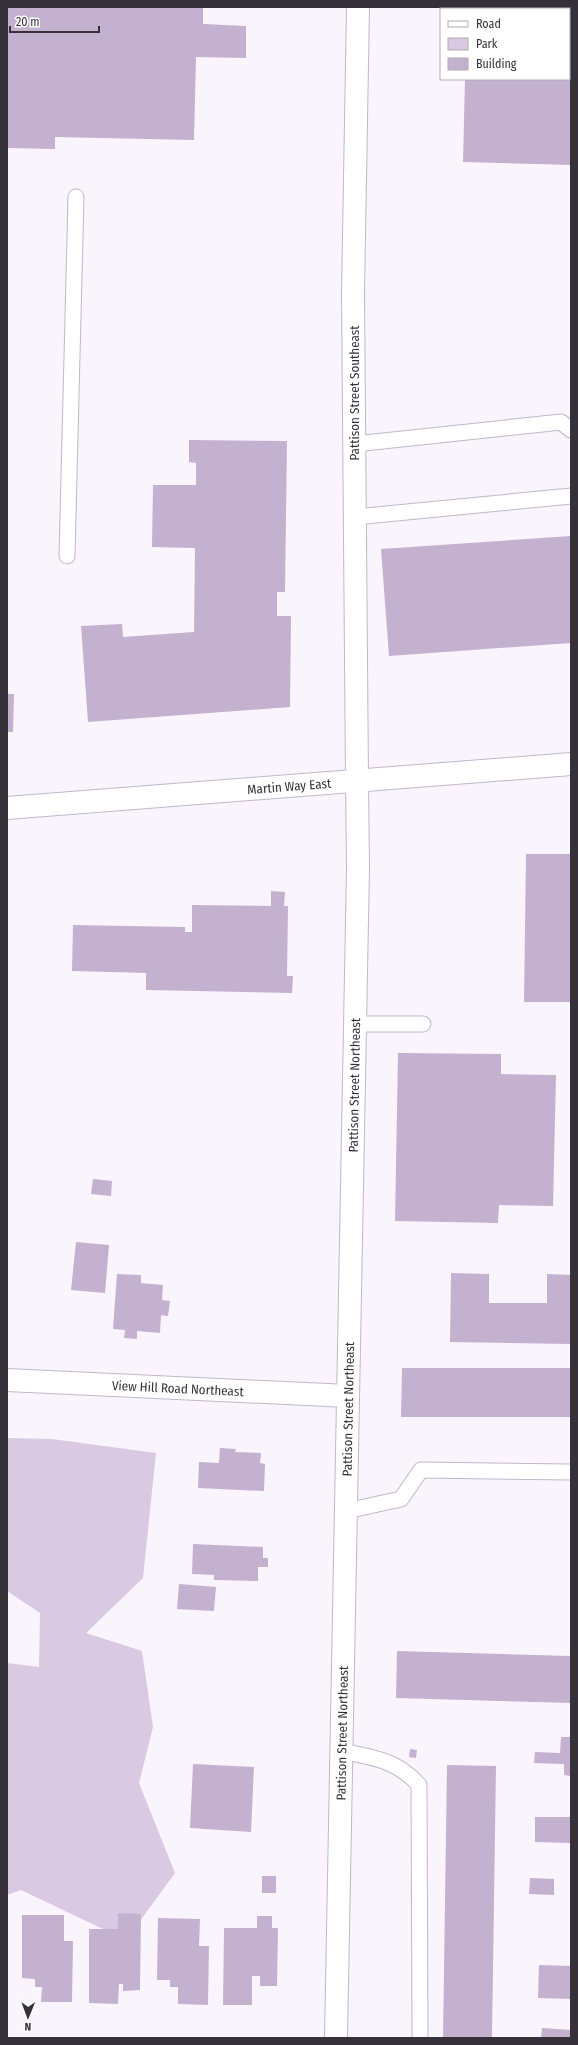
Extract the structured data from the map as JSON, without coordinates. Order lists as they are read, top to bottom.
{
  "streets": {
    "street": [
      "Pattison Street Southeast",
      "Martin Way East",
      "Pattison Street Northeast",
      "View Hill Road Northeast"
    ]
  },
  "crossings": [
    ["Pattison Street Southeast", "Martin Way East"],
    ["Pattison Street Southeast", "Pattison Street Northeast"],
    ["Martin Way East", "Pattison Street Northeast"],
    ["Pattison Street Northeast", "View Hill Road Northeast"]
  ],
  "legend": ["Road", "Park", "Building"],
  "scale_bar": "20 m",
  "north": "bottom"
}
